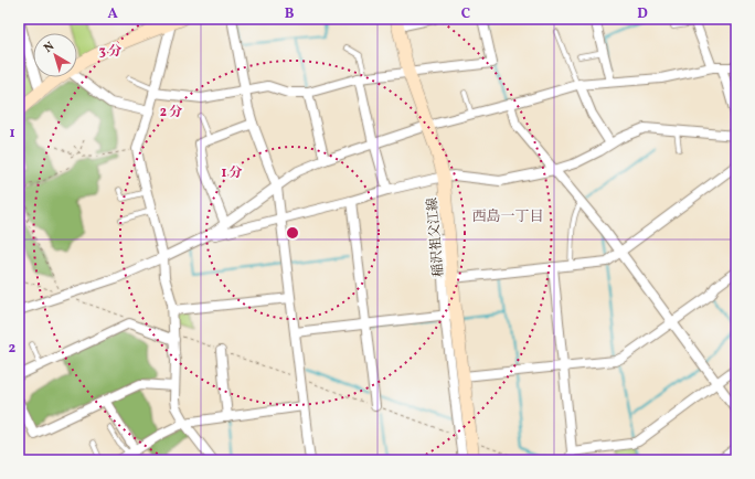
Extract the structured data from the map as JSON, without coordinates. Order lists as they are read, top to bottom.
{
  "streets": {
    "main road": ["稲沢祖父江線"]
  },
  "districts": ["西島一丁目"],
  "north": "top left",
  "grid": {
    "columns": [
      "A",
      "B",
      "C",
      "D"
    ],
    "rows": ["1", "2"]
  },
  "rings": ["3 分", "2 分", "1 分"]
}
